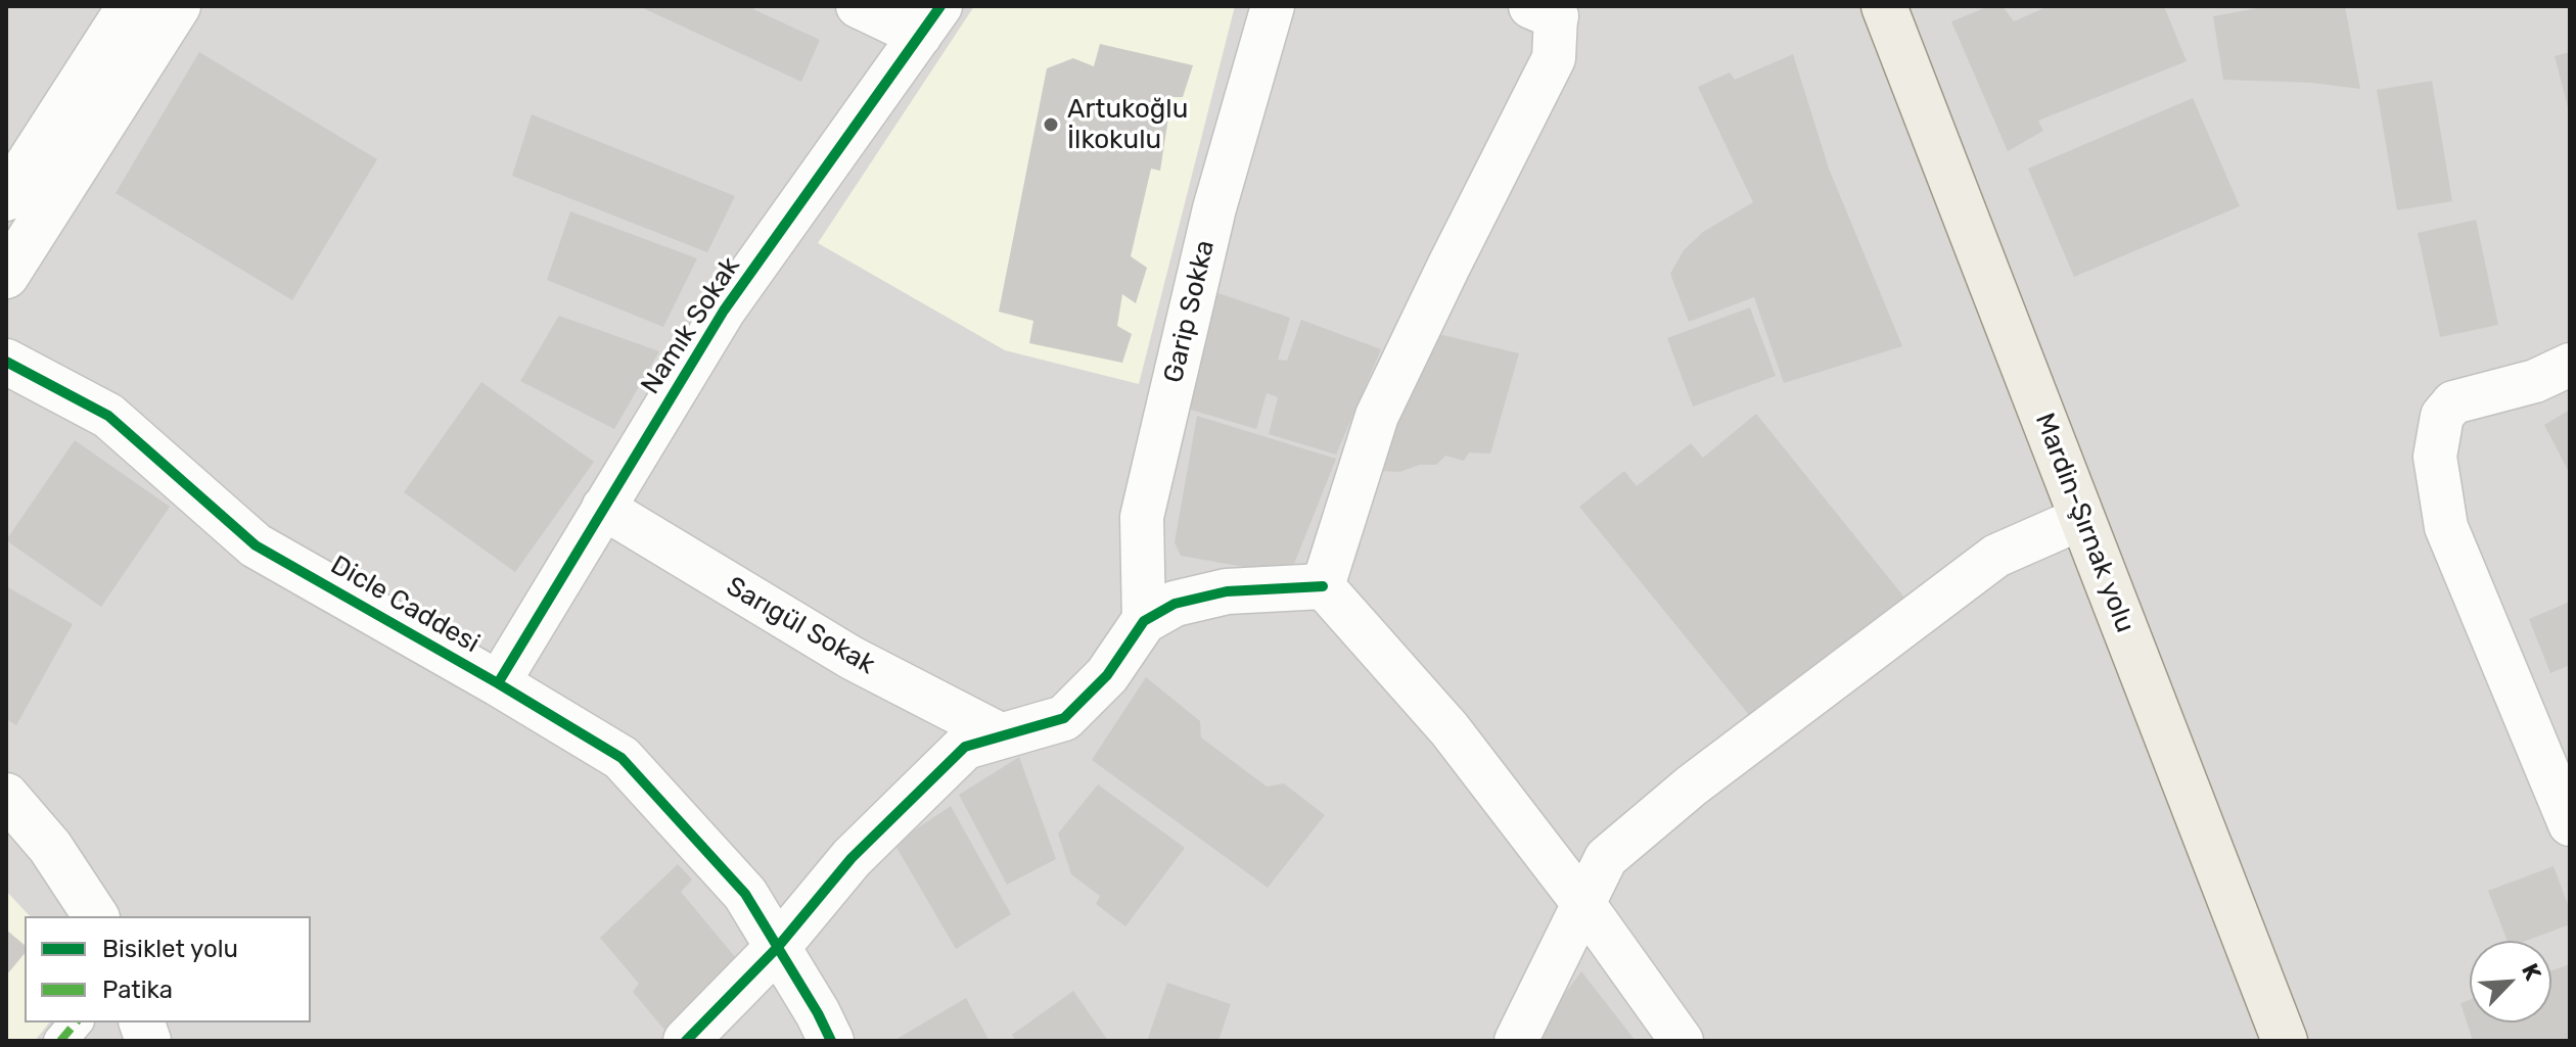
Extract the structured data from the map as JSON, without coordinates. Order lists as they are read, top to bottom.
{
  "streets": {
    "main road": ["Mardin-Şırnak yolu"],
    "street": [
      "Garip Sokka",
      "Namık Sokak",
      "Dicle Caddesi",
      "Sarıgül Sokak"
    ]
  },
  "crossings": [
    ["Namık Sokak", "Dicle Caddesi"],
    ["Namık Sokak", "Sarıgül Sokak"]
  ],
  "places": ["Artukoğlu İlkokulu"],
  "legend": ["Bisiklet yolu", "Patika"],
  "north": "top right"
}
